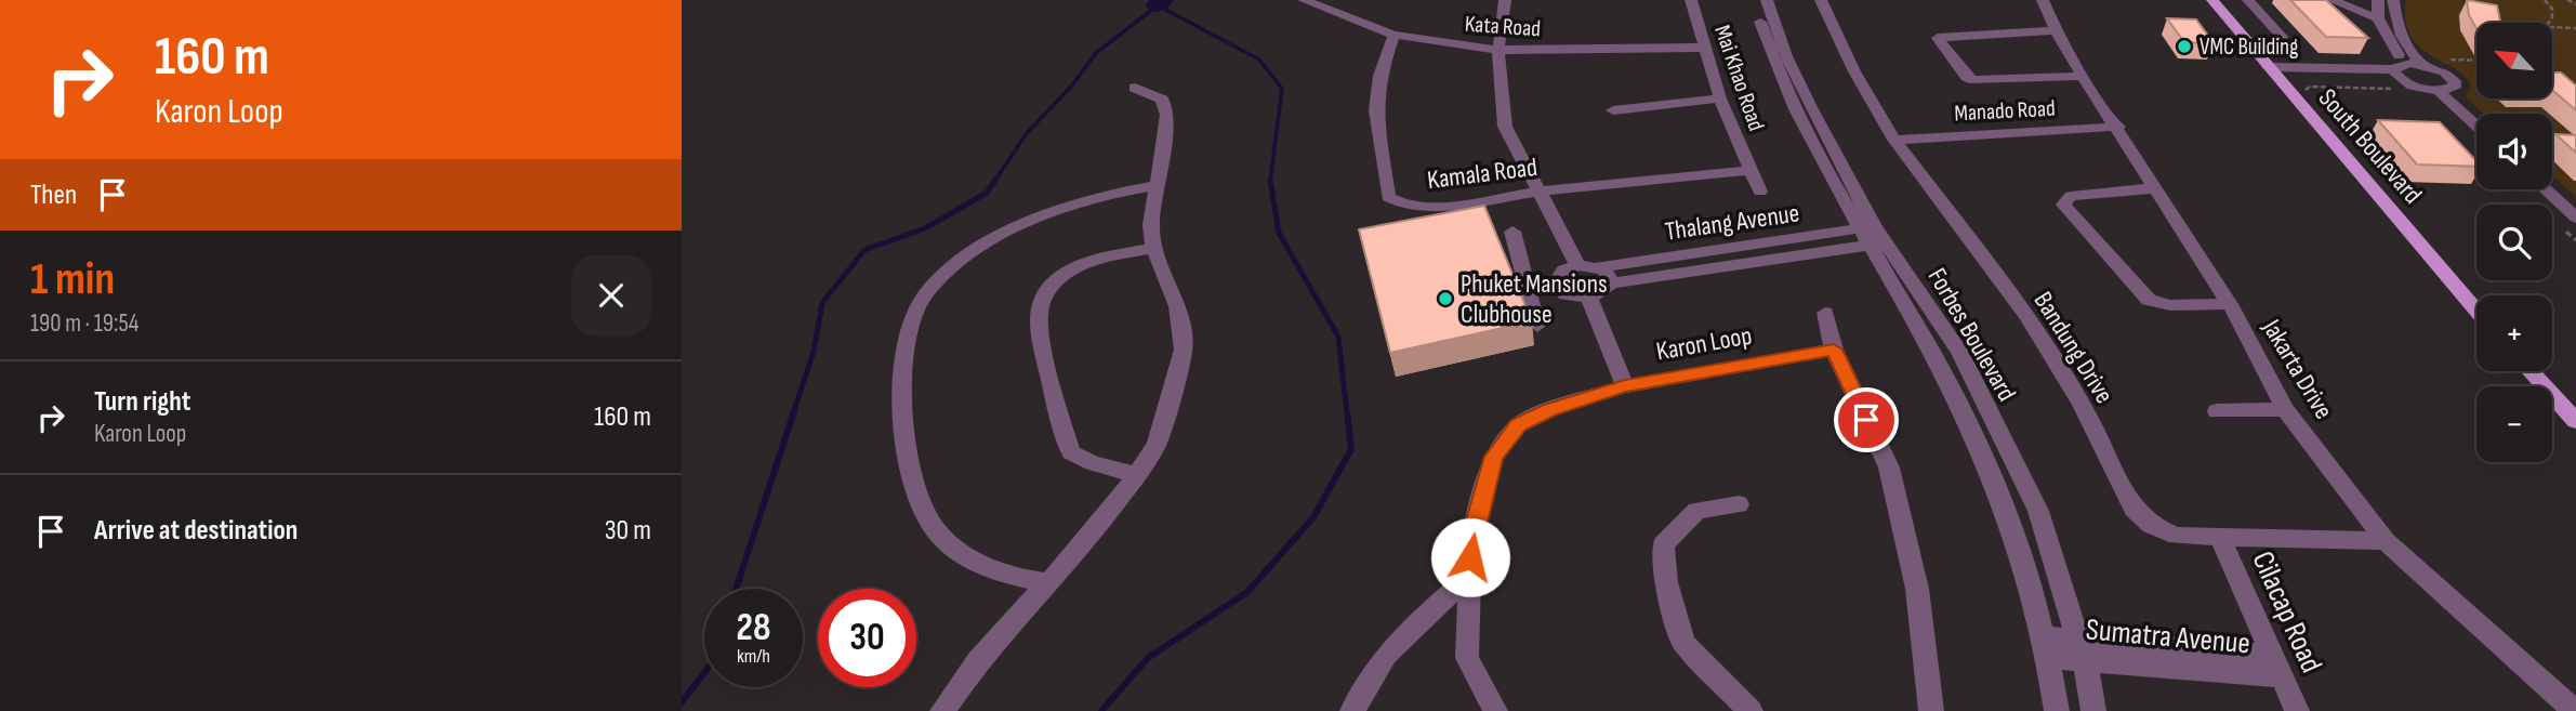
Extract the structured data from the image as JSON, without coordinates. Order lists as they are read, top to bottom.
{
  "streets": {
    "main road": ["South Boulevard"],
    "street": [
      "Kata Road",
      "Mai Khao Road",
      "Manado Road",
      "Kamala Road",
      "Thalang Avenue",
      "Forbes Boulevard",
      "Karon Loop",
      "Bandung Drive",
      "Jakarta Drive",
      "Cilacap Road",
      "Sumatra Avenue"
    ]
  },
  "crossings": [
    ["Kata Road", "Mai Khao Road"],
    ["Kata Road", "Kamala Road"],
    ["Mai Khao Road", "Kamala Road"],
    ["Manado Road", "Bandung Drive"],
    ["Manado Road", "Jakarta Drive"],
    ["Thalang Avenue", "Forbes Boulevard"],
    ["Forbes Boulevard", "Sumatra Avenue"],
    ["Bandung Drive", "Jakarta Drive"],
    ["Bandung Drive", "Cilacap Road"],
    ["Cilacap Road", "Sumatra Avenue"]
  ],
  "places": ["VMC Building", "Phuket Mansions Clubhouse"],
  "north": "top left",
  "page": {
    "turn": ["160 m", "Karon Loop"],
    "map_buttons": ["+", "−"],
    "then": "Then",
    "heading": ["1 min", "190 m · 19:54"],
    "list": [
      {
        "name": "Turn right",
        "note": "Karon Loop",
        "value": "160 m"
      },
      {
        "name": "Arrive at destination",
        "value": "30 m"
      }
    ],
    "speed": "28 km/h",
    "limit": "30"
  }
}
